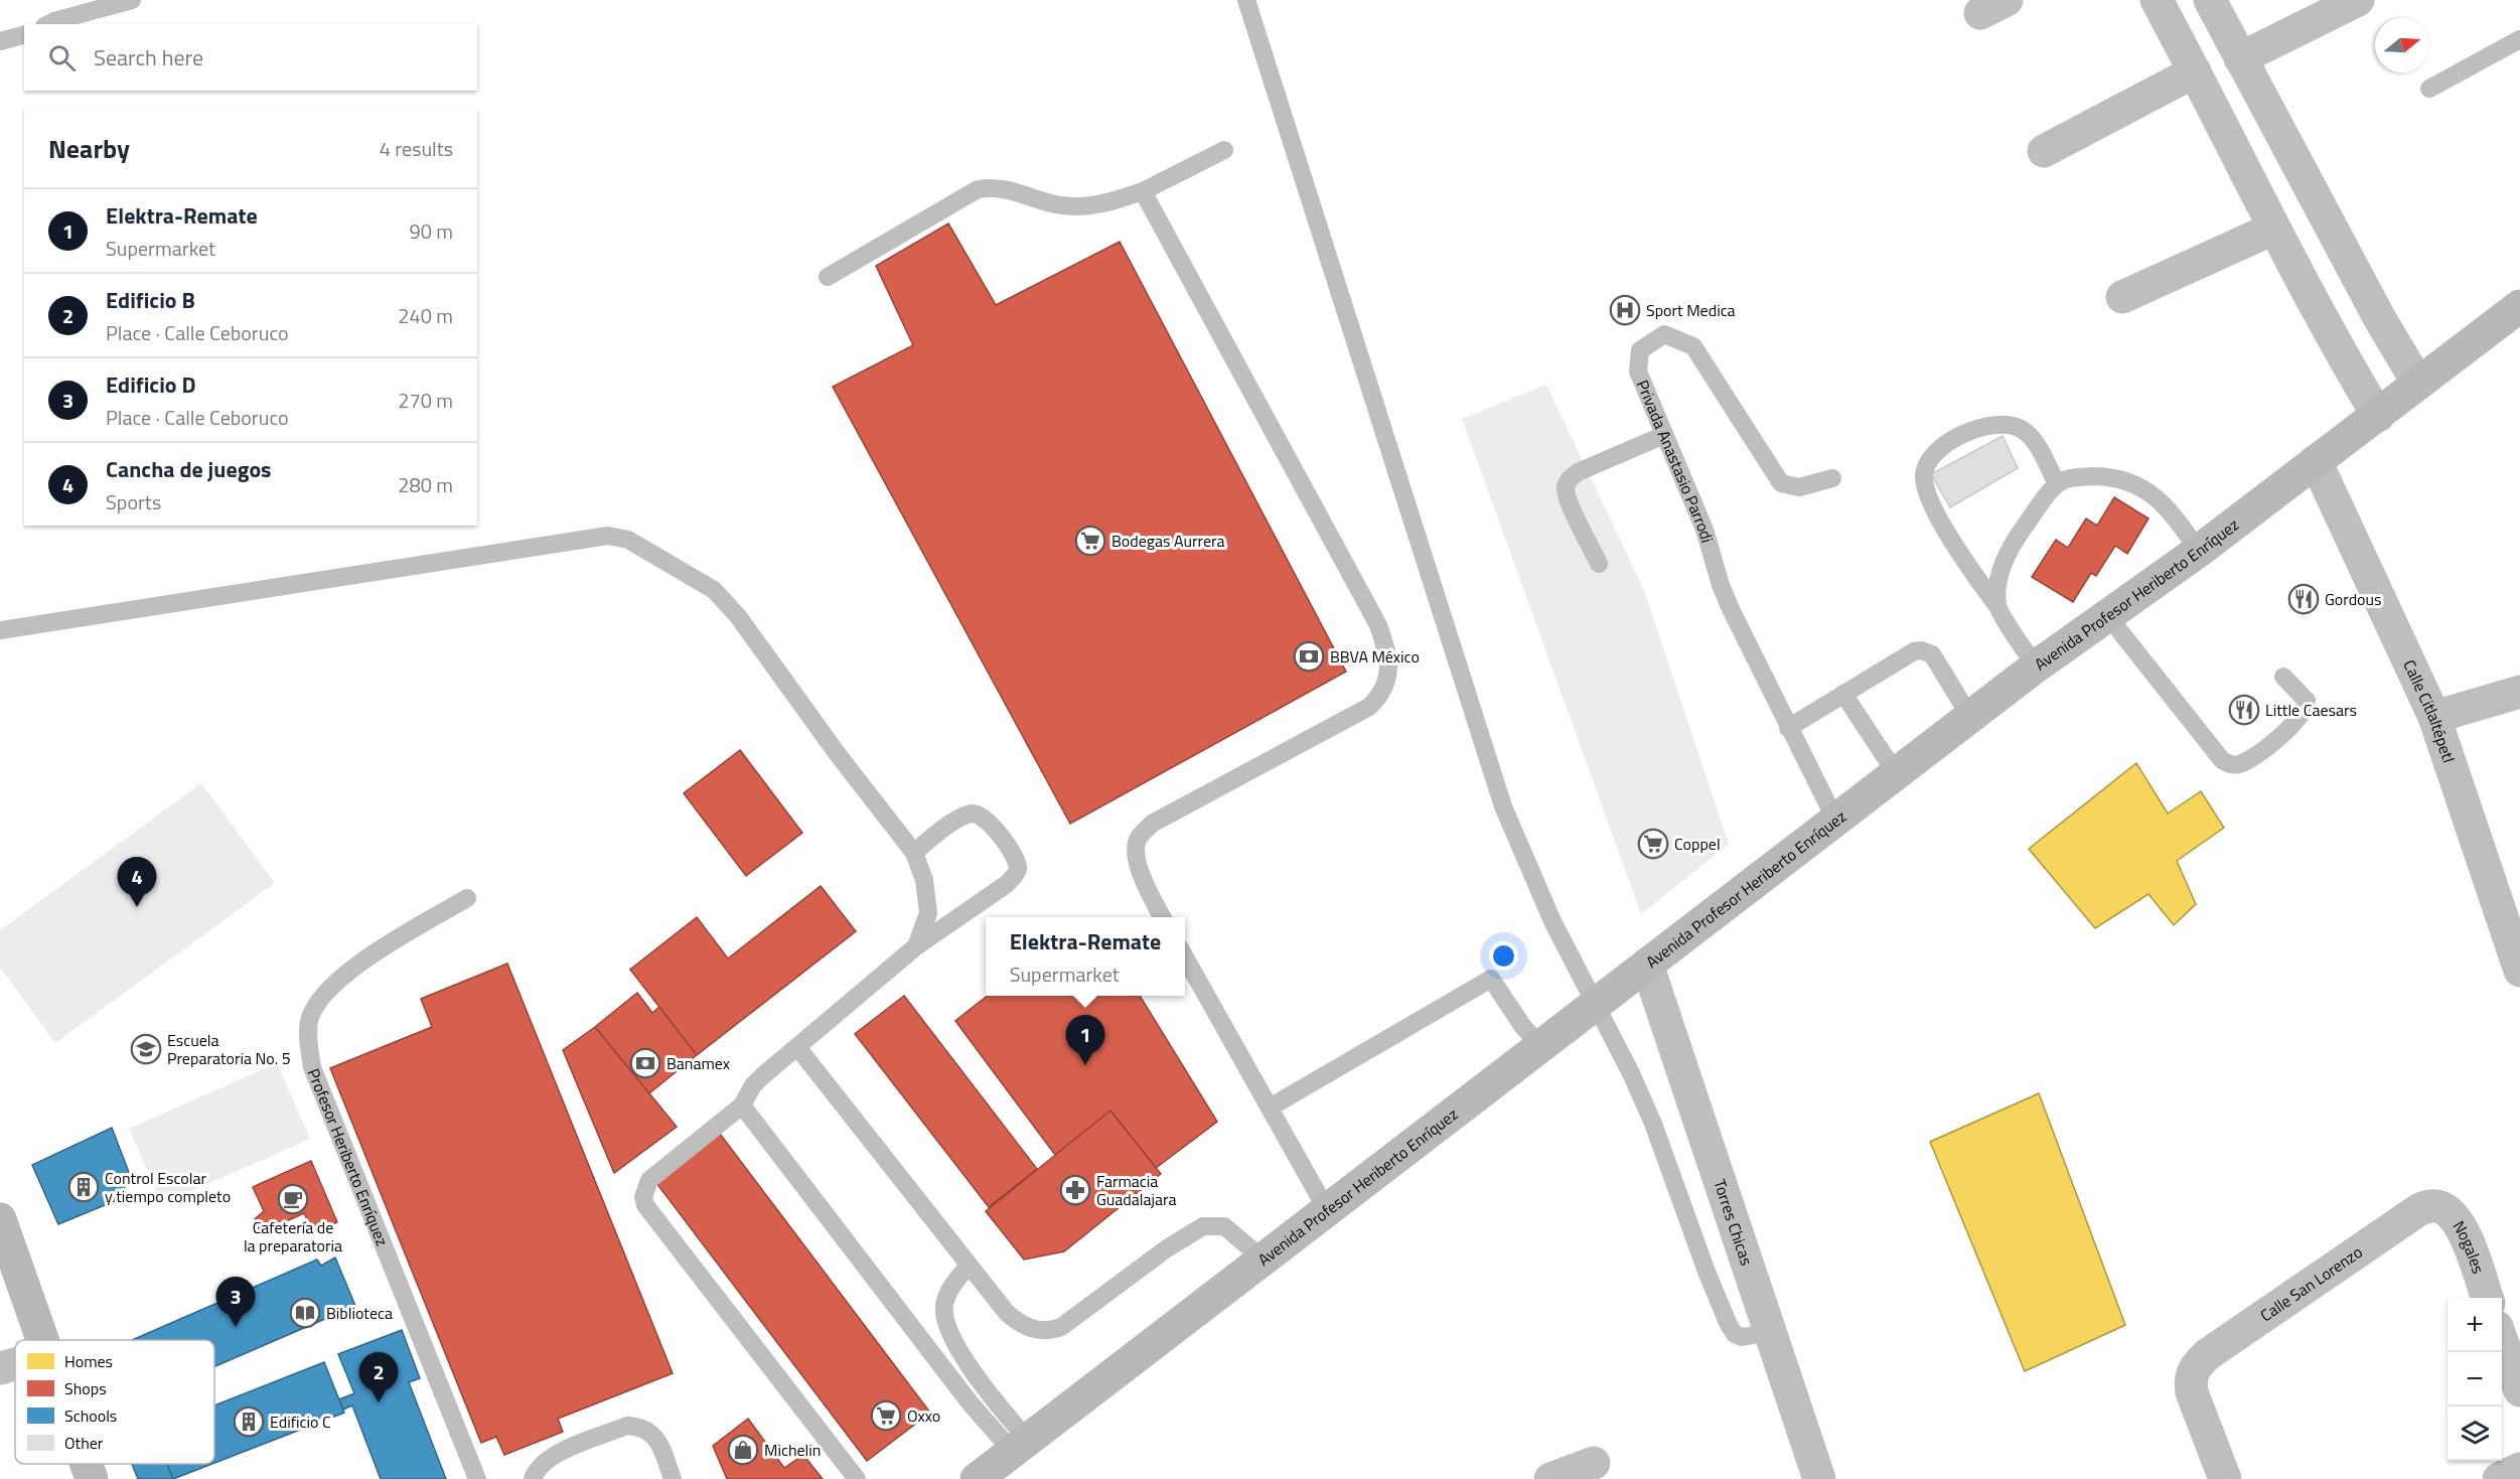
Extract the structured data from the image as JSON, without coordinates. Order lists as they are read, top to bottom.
{
  "streets": {
    "main road": ["Avenida Profesor Heriberto Enríquez"],
    "street": [
      "Calle Citlaltépetl",
      "Torres Chicas",
      "Nogales",
      "Calle San Lorenzo"
    ],
    "lane": ["Privada Anastasio Parrodi", "Profesor Heriberto Enríquez"]
  },
  "crossings": [
    ["Privada Anastasio Parrodi", "Avenida Profesor Heriberto Enríquez"],
    ["Avenida Profesor Heriberto Enríquez", "Calle Citlaltépetl"],
    ["Avenida Profesor Heriberto Enríquez", "Torres Chicas"],
    ["Nogales", "Calle San Lorenzo"]
  ],
  "places": {
    "hospital": ["Sport Medica"],
    "supermarket": ["Bodegas Aurrera", "Coppel", "Oxxo"],
    "restaurant": ["Gordous", "Little Caesars"],
    "bank": ["BBVA México", "Banamex"],
    "school or university": ["Escuela Preparatoria No. 5"],
    "building": ["Control Escolar y tiempo completo", "Edificio C"],
    "pharmacy": ["Farmacia Guadalajara"],
    "cafe": ["Cafetería de la preparatoria"],
    "library": ["Biblioteca"],
    "shop": ["Michelin"]
  },
  "legend": [
    "Homes",
    "Shops",
    "Schools",
    "Other"
  ],
  "north": "right",
  "page": {
    "search": "Search here",
    "heading": ["Nearby", "4 results"],
    "list": [
      {
        "mark": "1",
        "name": "Elektra-Remate",
        "note": "Supermarket",
        "value": "90 m"
      },
      {
        "mark": "2",
        "name": "Edificio B",
        "note": "Place · Calle Ceboruco",
        "value": "240 m"
      },
      {
        "mark": "3",
        "name": "Edificio D",
        "note": "Place · Calle Ceboruco",
        "value": "270 m"
      },
      {
        "mark": "4",
        "name": "Cancha de juegos",
        "note": "Sports",
        "value": "280 m"
      }
    ],
    "pins": [
      "4",
      "1",
      "3",
      "2"
    ],
    "popup": ["Elektra-Remate", "Supermarket"],
    "map_buttons": ["+", "−"]
  }
}
